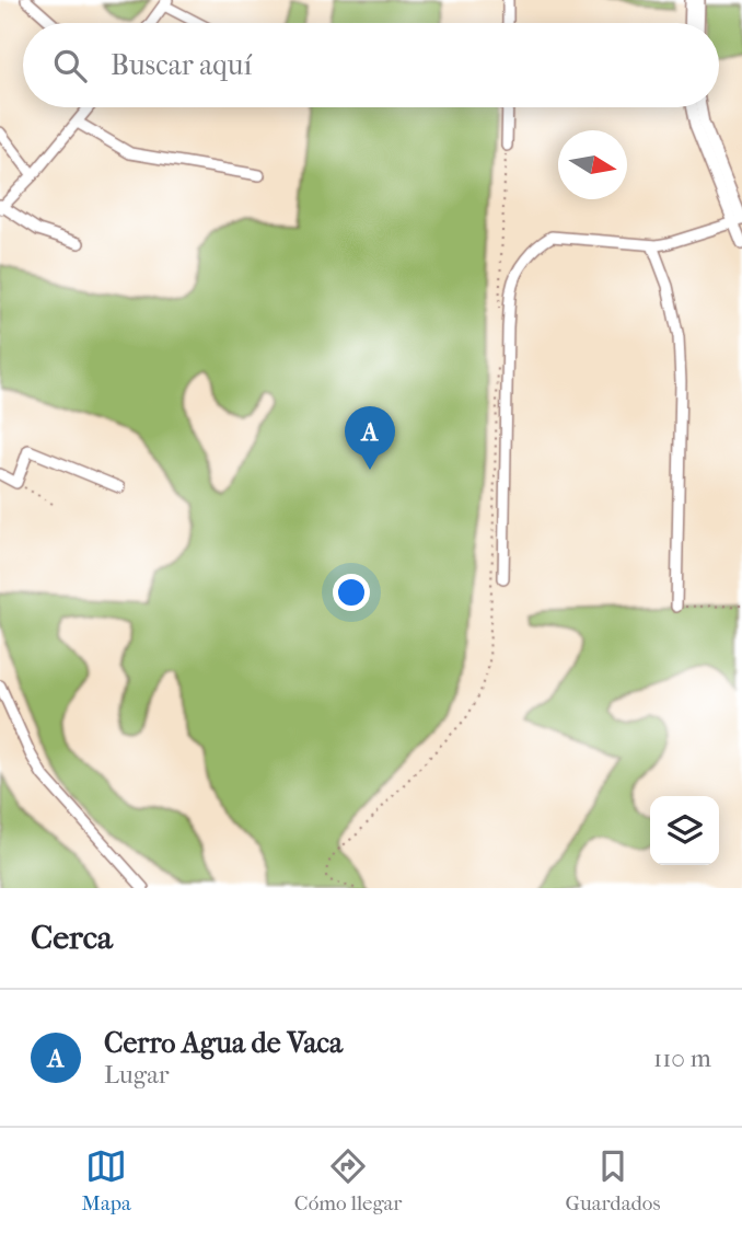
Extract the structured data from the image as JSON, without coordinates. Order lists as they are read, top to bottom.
{
  "north": "right",
  "page": {
    "search": "Buscar aquí",
    "pins": "A",
    "heading": "Cerca",
    "list": [
      {
        "mark": "A",
        "name": "Cerro Agua de Vaca",
        "note": "Lugar",
        "value": "110 m"
      }
    ],
    "nav": ["Mapa", "Cómo llegar", "Guardados"]
  }
}
